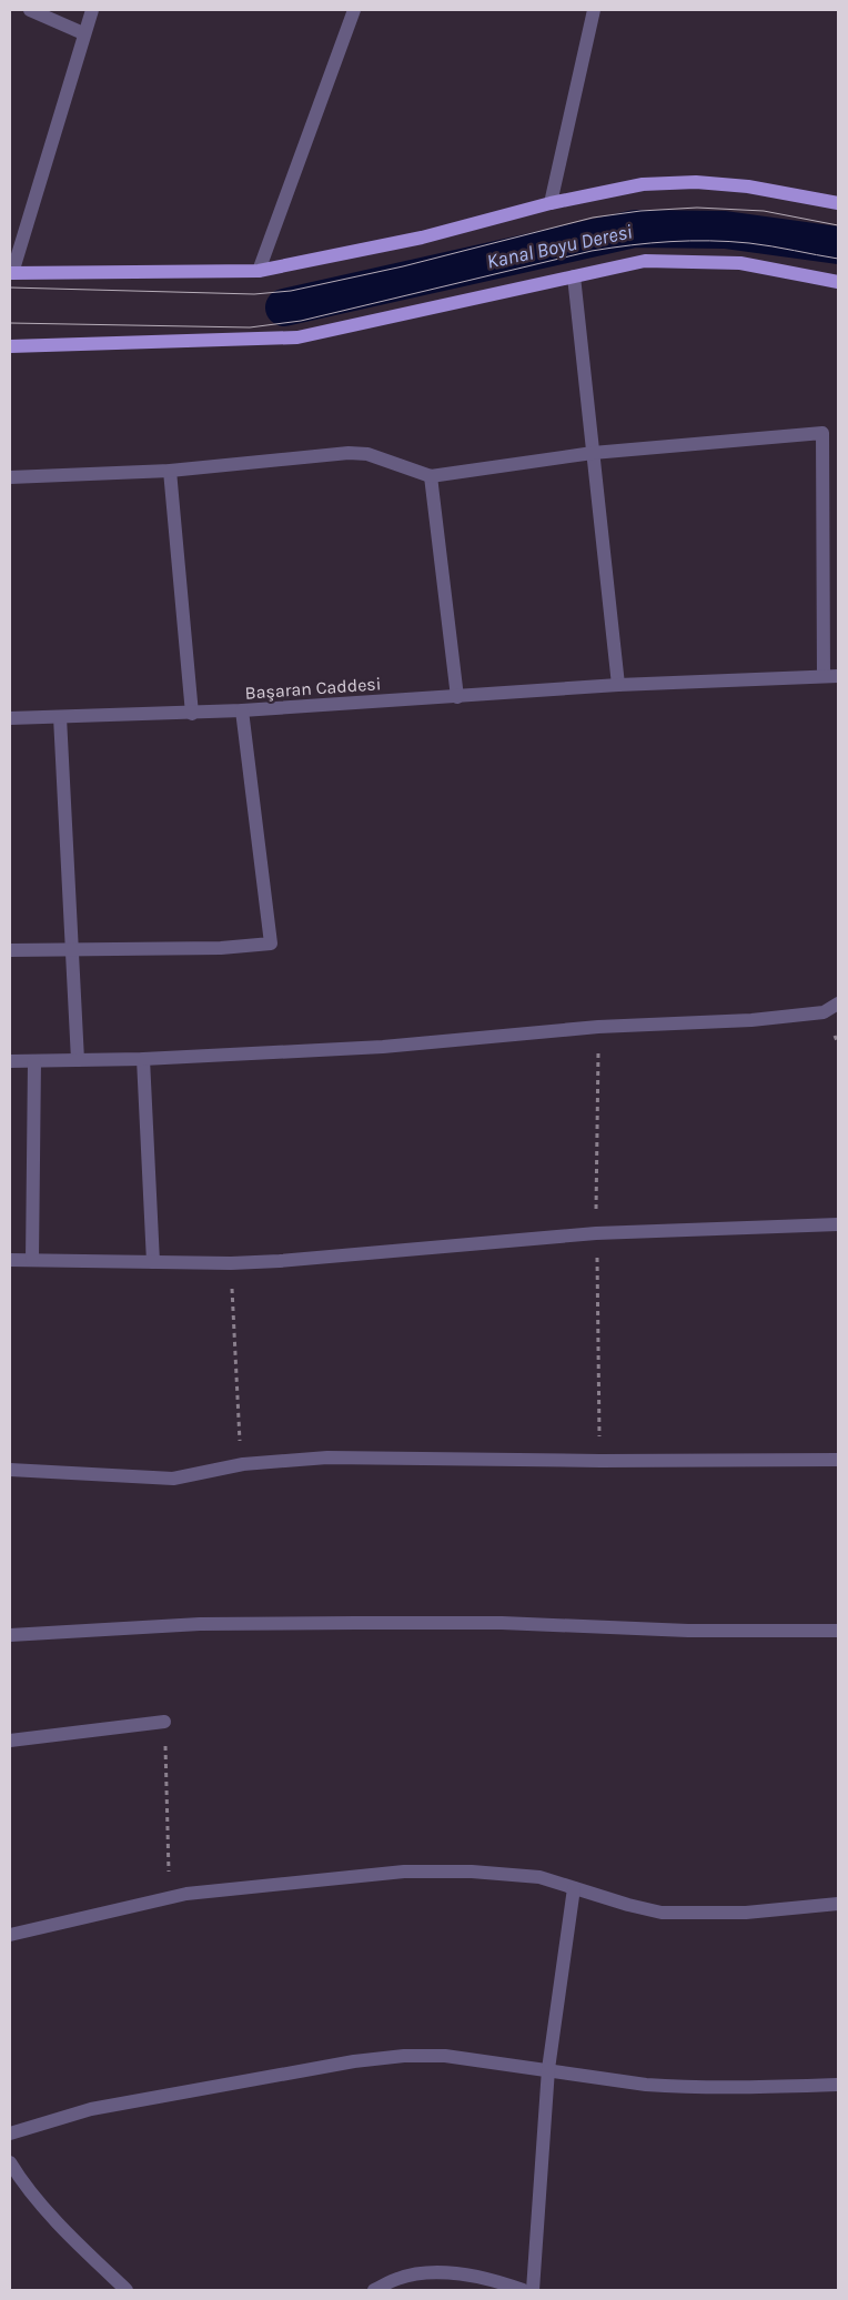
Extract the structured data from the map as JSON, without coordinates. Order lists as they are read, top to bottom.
{
  "streets": {
    "street": ["Başaran Caddesi"]
  },
  "water": ["Kanal Boyu Deresi"]
}
